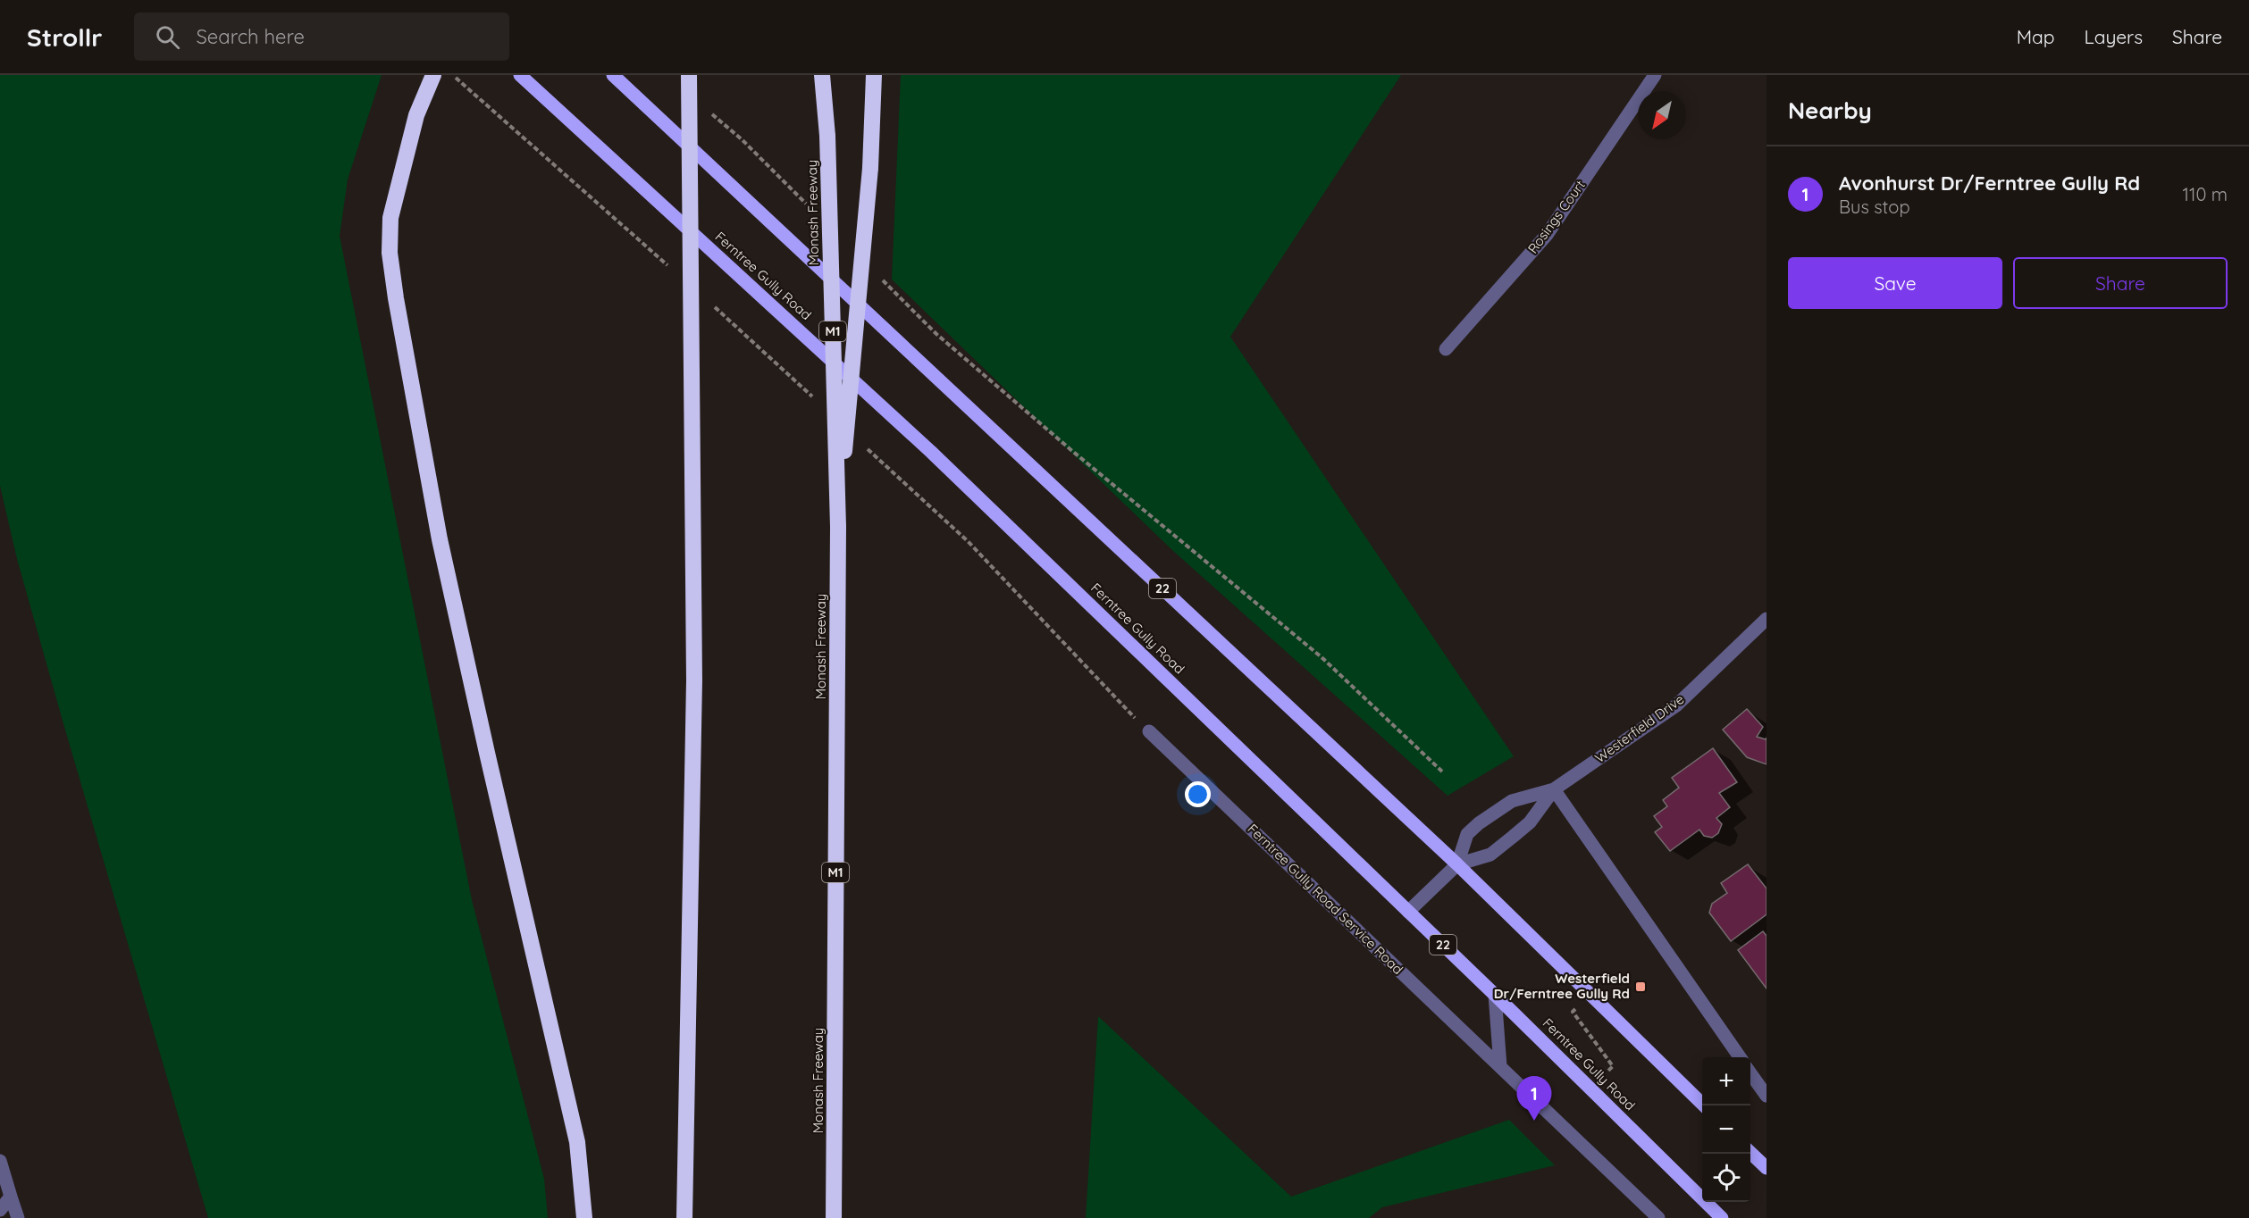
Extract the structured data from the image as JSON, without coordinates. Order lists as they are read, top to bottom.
{
  "streets": {
    "highway": ["Monash Freeway", "M1"],
    "main road": ["Ferntree Gully Road", "22"],
    "street": ["Rosings Court", "Westerfield Drive", "Ferntree Gully Road Service Road"]
  },
  "crossings": [
    ["Ferntree Gully Road", "Westerfield Drive"],
    ["22", "Westerfield Drive"]
  ],
  "places": {
    "transit": ["Westerfield Dr/Ferntree Gully Rd"]
  },
  "north": "bottom left",
  "page": {
    "header": "Strollr",
    "search": "Search here",
    "nav": ["Map", "Layers", "Share"],
    "heading": "Nearby",
    "list": [
      {
        "mark": "1",
        "name": "Avonhurst Dr/Ferntree Gully Rd",
        "note": "Bus stop",
        "value": "110 m"
      }
    ],
    "buttons": ["Save", "Share"],
    "map_buttons": ["+", "−"],
    "pins": "1"
  }
}
